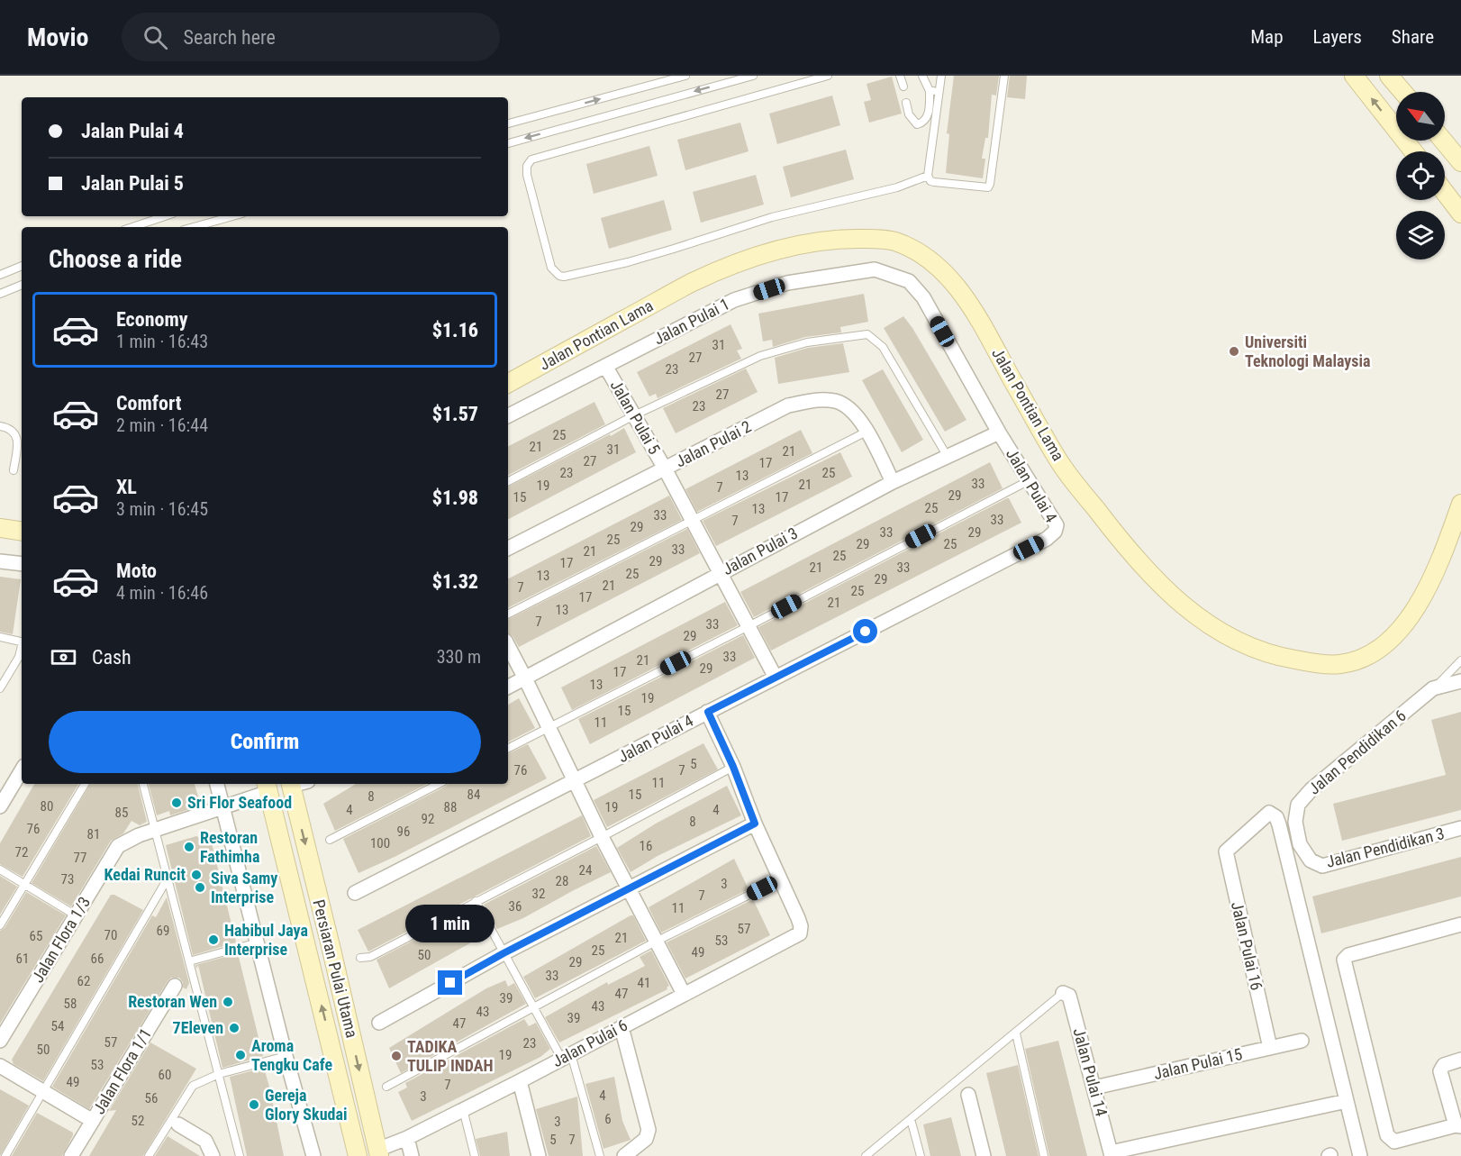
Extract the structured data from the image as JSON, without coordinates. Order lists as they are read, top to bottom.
{
  "streets": {
    "street": [
      "Jalan Pulai 1",
      "Jalan Pontian Lama",
      "Jalan Pulai 5",
      "Jalan Pulai 2",
      "Jalan Pulai 4",
      "Jalan Pulai 3",
      "Jalan Pendidikan 6",
      "Jalan Pendidikan 3",
      "Jalan Flora 1/3",
      "Jalan Pulai 16",
      "Persiaran Pulai Utama",
      "Jalan Pulai 6",
      "Jalan Pulai 15",
      "Jalan Flora 1/1",
      "Jalan Pulai 14"
    ]
  },
  "crossings": [
    ["Jalan Pulai 1", "Jalan Pulai 5"],
    ["Jalan Pulai 1", "Jalan Pulai 4"],
    ["Jalan Pulai 1", "Jalan Pulai 3"],
    ["Jalan Pulai 5", "Jalan Pulai 2"],
    ["Jalan Pulai 5", "Jalan Pulai 4"],
    ["Jalan Pulai 5", "Jalan Pulai 3"],
    ["Jalan Pulai 2", "Jalan Pulai 3"],
    ["Jalan Pulai 4", "Jalan Pulai 3"],
    ["Jalan Pendidikan 6", "Jalan Pendidikan 3"],
    ["Jalan Flora 1/3", "Persiaran Pulai Utama"],
    ["Jalan Pulai 16", "Jalan Pulai 15"],
    ["Persiaran Pulai Utama", "Jalan Pulai 6"],
    ["Jalan Pulai 15", "Jalan Pulai 14"]
  ],
  "places": [
    "Universiti Teknologi Malaysia",
    "Sri Flor Seafood",
    "Restoran Fathimha",
    "Kedai Runcit",
    "Siva Samy Interprise",
    "Habibul Jaya Interprise",
    "Restoran Wen",
    "7Eleven",
    "Aroma Tengku Cafe",
    "TADIKA TULIP INDAH",
    "Gereja Glory Skudai"
  ],
  "house_numbers": [
    "31",
    "27",
    "23",
    "27",
    "23",
    "25",
    "21",
    "31",
    "21",
    "27",
    "17",
    "23",
    "25",
    "13",
    "33",
    "21",
    "19",
    "7",
    "29",
    "15",
    "17",
    "25",
    "13",
    "33",
    "33",
    "7",
    "29",
    "33",
    "29",
    "25",
    "29",
    "25",
    "33",
    "21",
    "25",
    "29",
    "17",
    "21",
    "33",
    "25",
    "13",
    "29",
    "21",
    "7",
    "25",
    "17",
    "21",
    "13",
    "7",
    "33",
    "29",
    "33",
    "21",
    "29",
    "17",
    "13",
    "19",
    "15",
    "11",
    "5",
    "76",
    "7",
    "11",
    "84",
    "15",
    "8",
    "80",
    "88",
    "19",
    "4",
    "4",
    "85",
    "92",
    "8",
    "76",
    "96",
    "81",
    "100",
    "16",
    "72",
    "77",
    "24",
    "73",
    "28",
    "3",
    "32",
    "7",
    "36",
    "11",
    "57",
    "69",
    "70",
    "65",
    "21",
    "53",
    "25",
    "49",
    "50",
    "61",
    "66",
    "29",
    "33",
    "62",
    "41",
    "47",
    "39",
    "58",
    "43",
    "43",
    "39",
    "47",
    "54",
    "57",
    "23",
    "50",
    "19",
    "53",
    "60",
    "49",
    "7",
    "4",
    "3",
    "56",
    "6",
    "52",
    "3",
    "5",
    "7"
  ],
  "north": "top left",
  "page": {
    "header": "Movio",
    "search": "Search here",
    "nav": ["Map", "Layers", "Share"],
    "banner": ["Jalan Pulai 4", "Jalan Pulai 5"],
    "heading": "Choose a ride",
    "list": [
      {
        "name": "Economy",
        "note": "1 min · 16:43",
        "value": "$1.16"
      },
      {
        "name": "Comfort",
        "note": "2 min · 16:44",
        "value": "$1.57"
      },
      {
        "name": "XL",
        "note": "3 min · 16:45",
        "value": "$1.98"
      },
      {
        "name": "Moto",
        "note": "4 min · 16:46",
        "value": "$1.32"
      }
    ],
    "pay": ["Cash", "330 m"],
    "buttons": "Confirm",
    "bubble": "1 min"
  }
}
